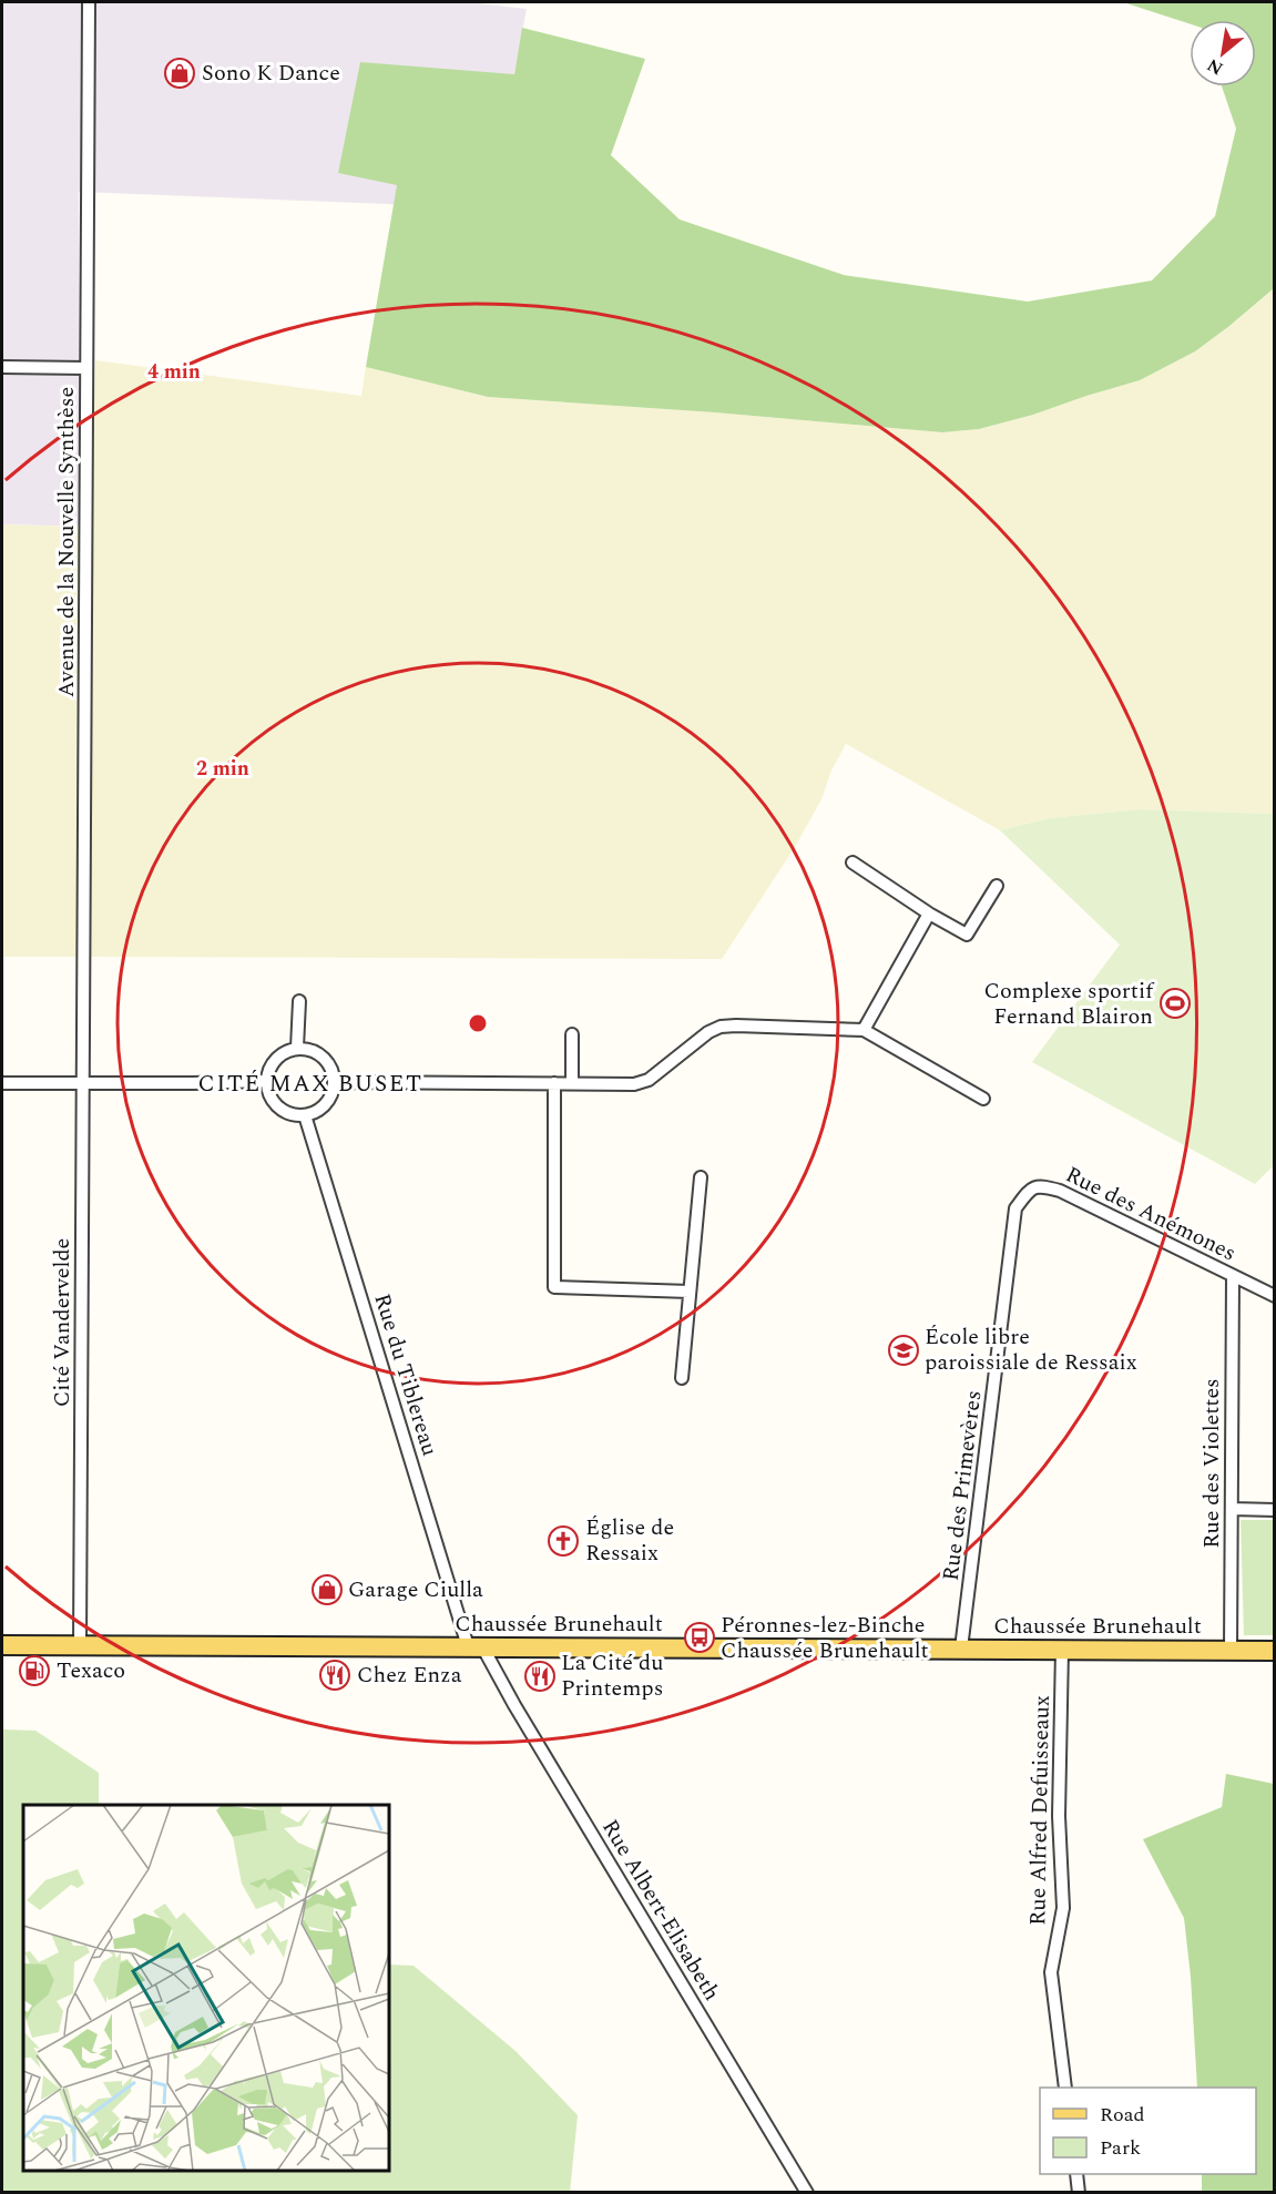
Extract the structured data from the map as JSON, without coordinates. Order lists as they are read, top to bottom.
{
  "streets": {
    "main road": ["Chaussée Brunehault"],
    "street": [
      "Avenue de la Nouvelle Synthèse",
      "Rue des Anémones",
      "Cité Vandervelde",
      "Rue du Tiblereau",
      "Rue des Violettes",
      "Rue des Primevères",
      "Rue Alfred Defuisseaux",
      "Rue Albert-Elisabeth"
    ]
  },
  "crossings": [
    ["Avenue de la Nouvelle Synthèse", "Cité Vandervelde"],
    ["Rue des Anémones", "Rue des Violettes"],
    ["Rue des Anémones", "Rue des Primevères"],
    ["Cité Vandervelde", "Chaussée Brunehault"],
    ["Rue du Tiblereau", "Chaussée Brunehault"],
    ["Rue du Tiblereau", "Rue Albert-Elisabeth"],
    ["Rue des Violettes", "Chaussée Brunehault"],
    ["Rue des Primevères", "Chaussée Brunehault"],
    ["Chaussée Brunehault", "Rue Alfred Defuisseaux"],
    ["Chaussée Brunehault", "Rue Albert-Elisabeth"]
  ],
  "districts": ["CITÉ MAX BUSET"],
  "places": {
    "shop": ["Sono K Dance", "Garage Ciulla"],
    "sports": ["Complexe sportif Fernand Blairon"],
    "school or university": ["École libre paroissiale de Ressaix"],
    "church": ["Église de Ressaix"],
    "bus stop": ["Péronnes-lez-Binche Chaussée Brunehault"],
    "fuel station": ["Texaco"],
    "restaurant": ["Chez Enza", "La Cité du Printemps"]
  },
  "legend": ["Road", "Park"],
  "north": "bottom left",
  "rings": ["4 min", "2 min"]
}
